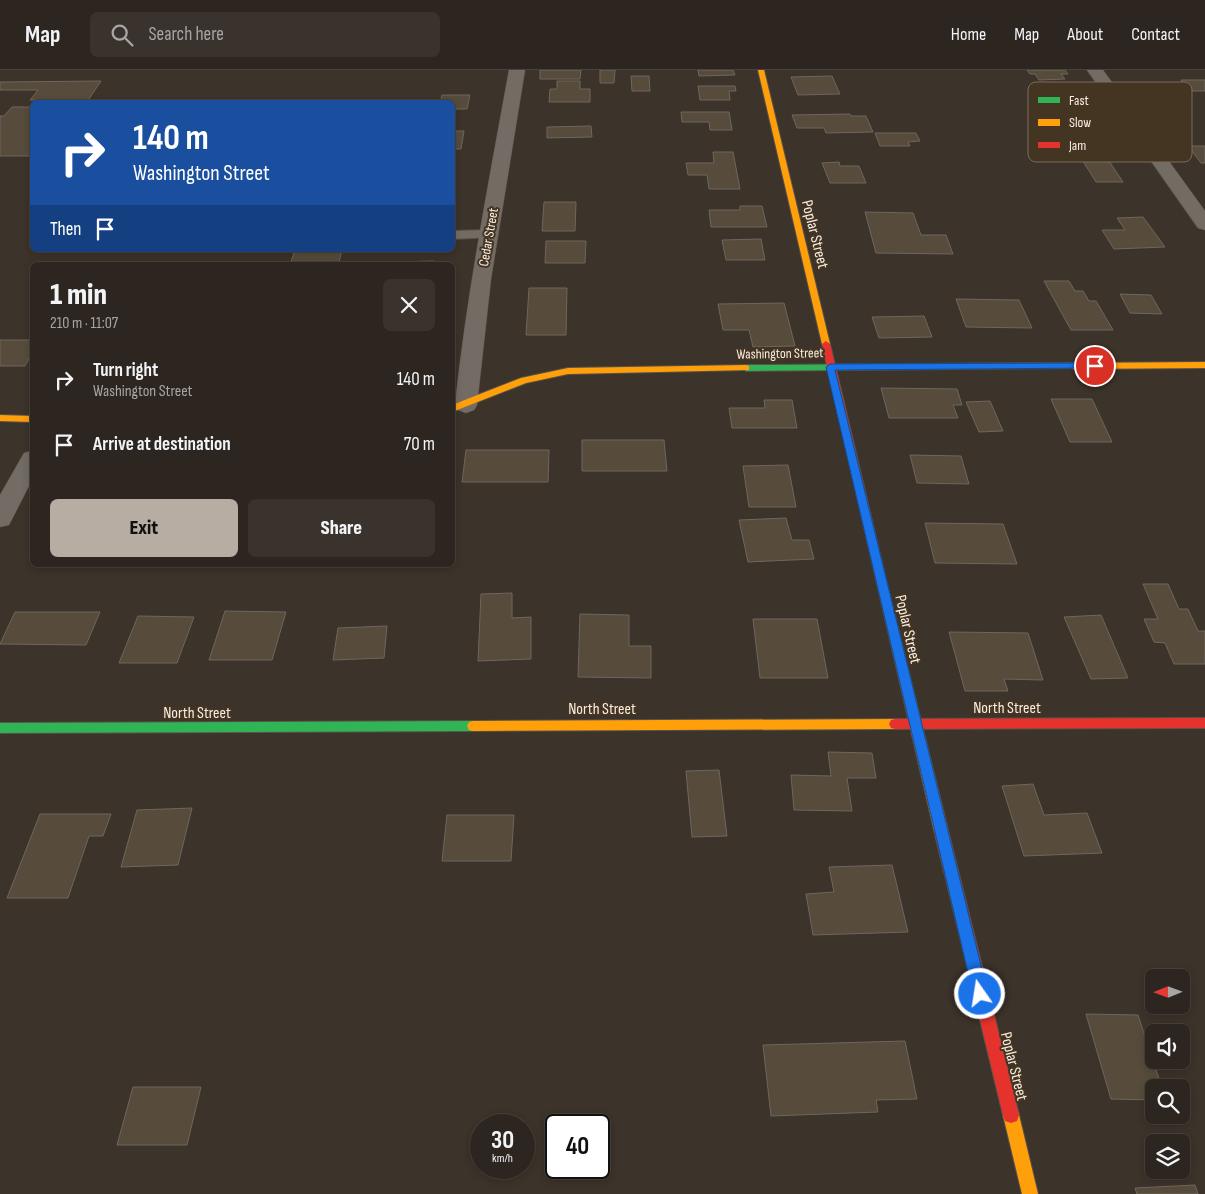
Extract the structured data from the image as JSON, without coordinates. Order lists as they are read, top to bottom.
{
  "streets": {
    "street": [
      "Poplar Street",
      "Cedar Street",
      "Washington Street",
      "North Street"
    ]
  },
  "crossings": [
    ["Poplar Street", "Washington Street"],
    ["Poplar Street", "North Street"],
    ["Cedar Street", "Washington Street"]
  ],
  "legend": ["Fast", "Slow", "Jam"],
  "north": "left",
  "page": {
    "header": "Map",
    "search": "Search here",
    "nav": [
      "Home",
      "Map",
      "About",
      "Contact"
    ],
    "turn": ["140 m", "Washington Street"],
    "then": "Then",
    "heading": ["1 min", "210 m · 11:07"],
    "list": [
      {
        "name": "Turn right",
        "note": "Washington Street",
        "value": "140 m"
      },
      {
        "name": "Arrive at destination",
        "value": "70 m"
      }
    ],
    "buttons": ["Exit", "Share"],
    "speed": "30 km/h",
    "limit": "40"
  }
}
